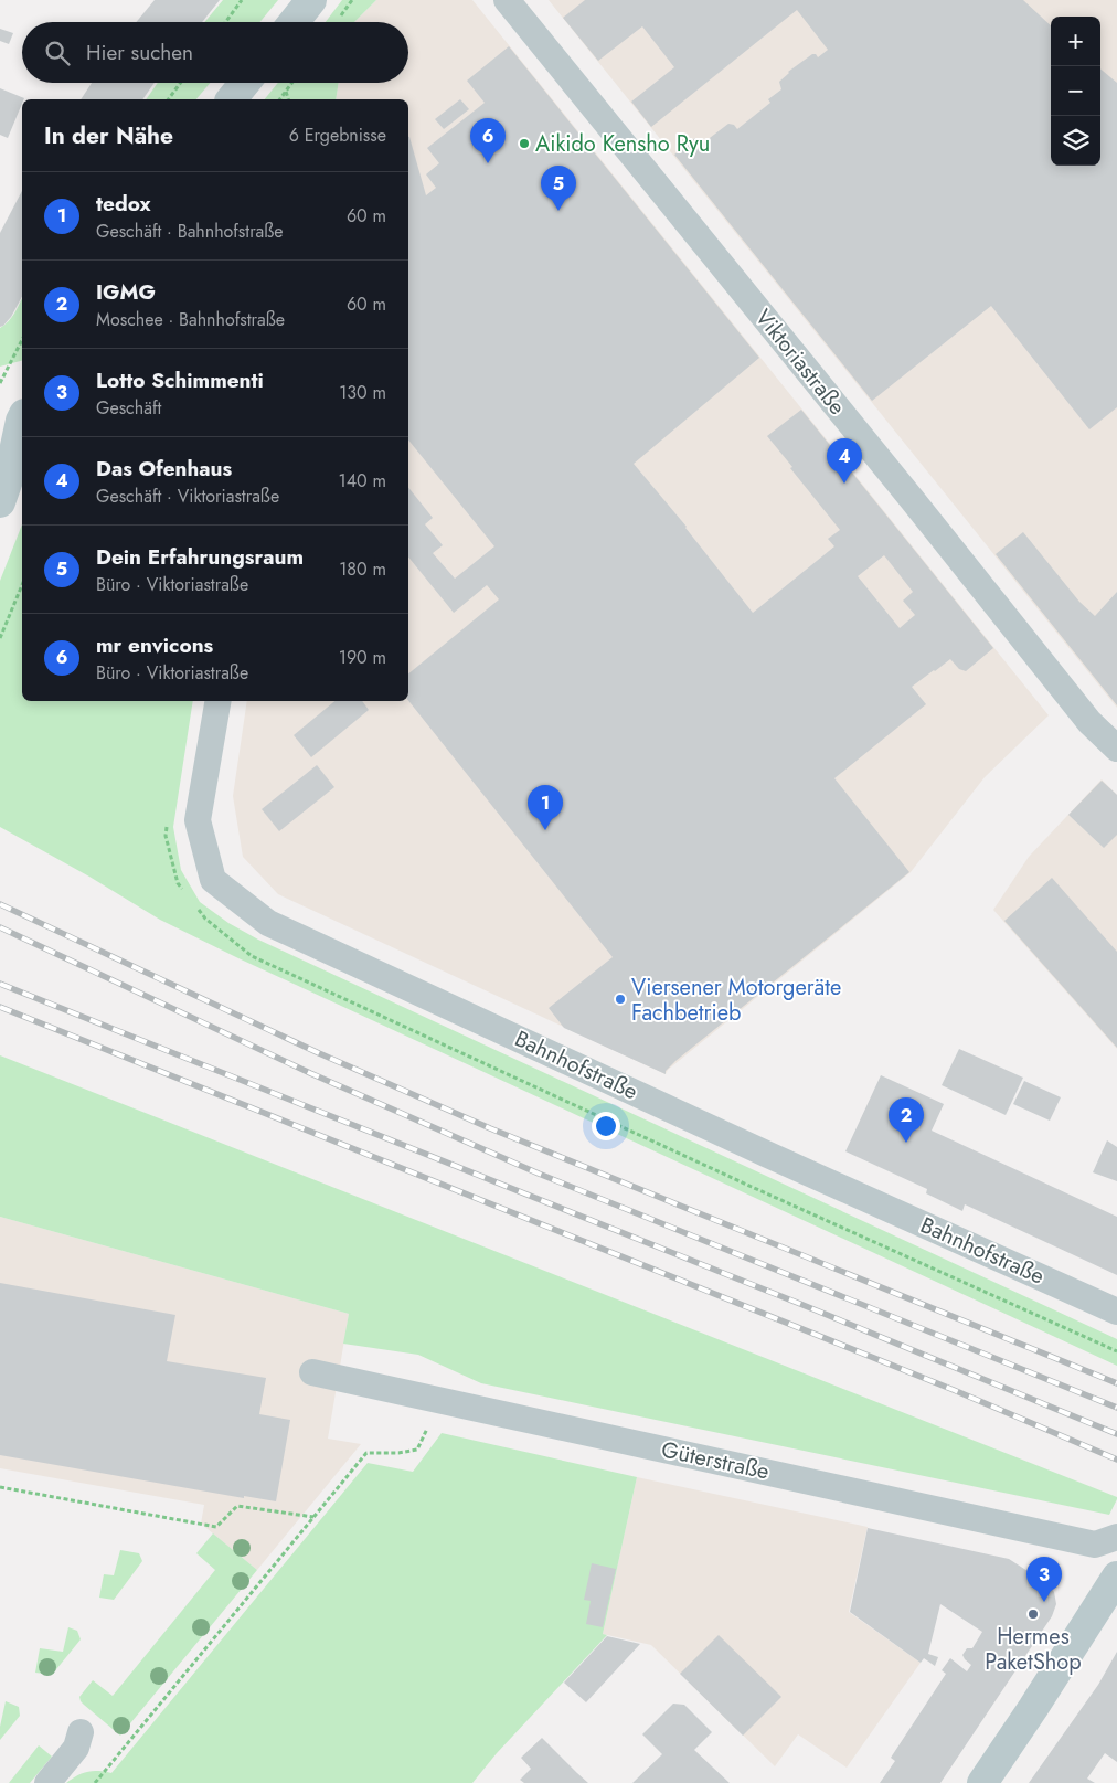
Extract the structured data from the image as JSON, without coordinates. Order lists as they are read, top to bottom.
{
  "streets": {
    "street": ["Viktoriastraße", "Bahnhofstraße", "Güterstraße"]
  },
  "places": ["Aikido Kensho Ryu", "Viersener Motorgeräte Fachbetrieb", "Hermes PaketShop"],
  "page": {
    "map_buttons": ["+", "−"],
    "search": "Hier suchen",
    "heading": ["In der Nähe", "6 Ergebnisse"],
    "pins": [
      "6",
      "5",
      "4",
      "1",
      "2",
      "3"
    ],
    "list": [
      {
        "mark": "1",
        "name": "tedox",
        "note": "Geschäft · Bahnhofstraße",
        "value": "60 m"
      },
      {
        "mark": "2",
        "name": "IGMG",
        "note": "Moschee · Bahnhofstraße",
        "value": "60 m"
      },
      {
        "mark": "3",
        "name": "Lotto Schimmenti",
        "note": "Geschäft",
        "value": "130 m"
      },
      {
        "mark": "4",
        "name": "Das Ofenhaus",
        "note": "Geschäft · Viktoriastraße",
        "value": "140 m"
      },
      {
        "mark": "5",
        "name": "Dein Erfahrungsraum",
        "note": "Büro · Viktoriastraße",
        "value": "180 m"
      },
      {
        "mark": "6",
        "name": "mr envicons",
        "note": "Büro · Viktoriastraße",
        "value": "190 m"
      }
    ]
  }
}
